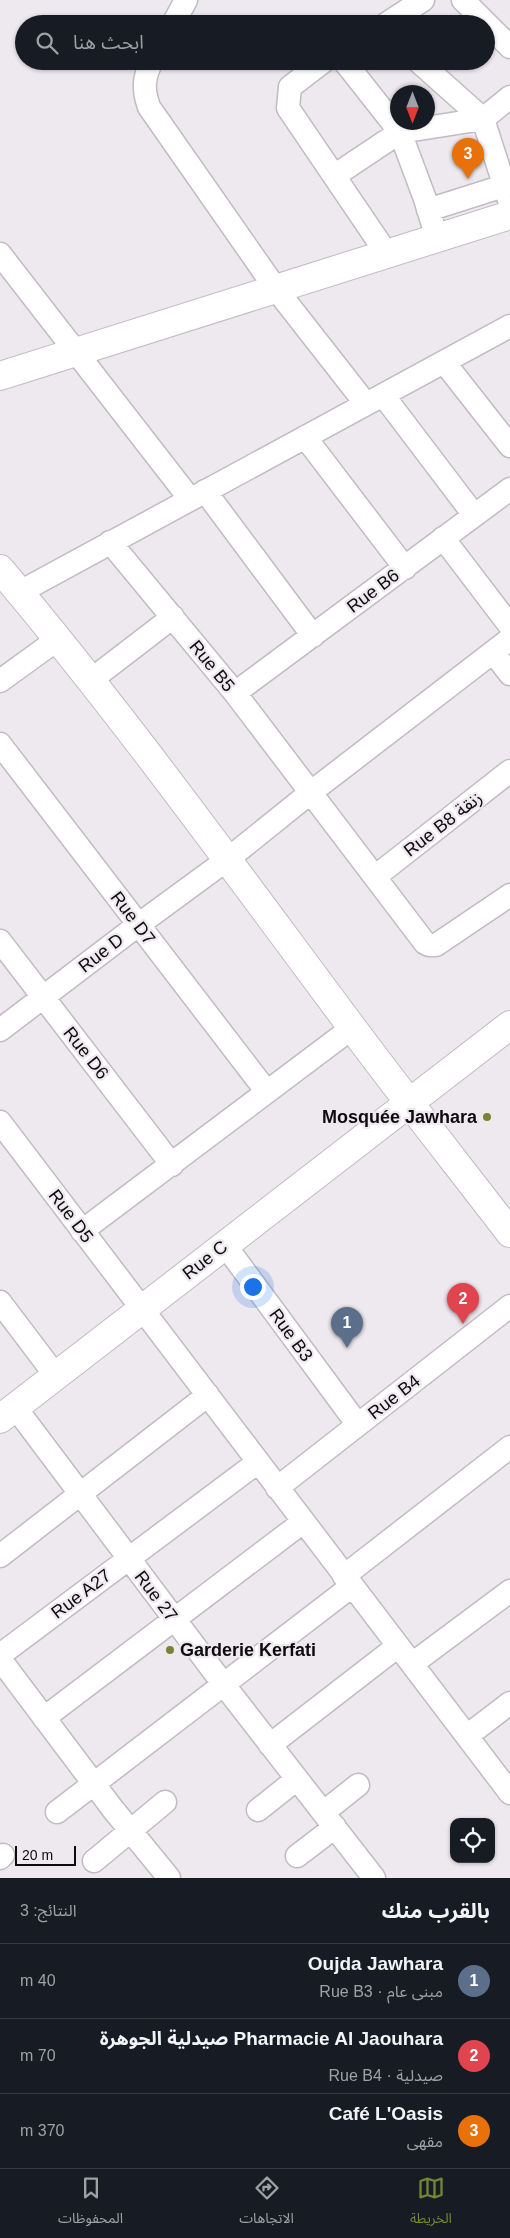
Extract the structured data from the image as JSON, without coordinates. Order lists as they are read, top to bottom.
{
  "streets": {
    "main road": ["Rue C"],
    "street": [
      "Rue B6",
      "Rue B5",
      "Rue B8 زنقة",
      "Rue D7",
      "Rue D",
      "Rue D6",
      "Rue D5",
      "Rue B3",
      "Rue B4",
      "Rue A27",
      "Rue 27"
    ]
  },
  "crossings": [
    ["Rue B6", "Rue B5"],
    ["Rue B5", "Rue B8 زنقة"],
    ["Rue D7", "Rue D"],
    ["Rue D", "Rue D6"],
    ["Rue D5", "Rue C"],
    ["Rue D5", "Rue B4"],
    ["Rue D5", "Rue A27"],
    ["Rue C", "Rue B3"],
    ["Rue C", "Rue 27"],
    ["Rue B3", "Rue B4"],
    ["Rue A27", "Rue 27"]
  ],
  "places": ["Mosquée Jawhara", "Garderie Kerfati"],
  "scale_bar": "20 m",
  "north": "bottom",
  "page": {
    "search": "ابحث هنا",
    "pins": ["3", "2", "1"],
    "scale": "20 m",
    "heading": ["بالقرب منك", "النتائج: 3"],
    "list": [
      {
        "mark": "1",
        "name": "Oujda Jawhara",
        "note": "مبنى عام · Rue B3",
        "value": "40 m"
      },
      {
        "mark": "2",
        "name": "Pharmacie Al Jaouhara صيدلية الجوهرة",
        "note": "صيدلية · Rue B4",
        "value": "70 m"
      },
      {
        "mark": "3",
        "name": "Café L'Oasis",
        "note": "مقهى",
        "value": "370 m"
      }
    ],
    "nav": ["الخريطة", "الاتجاهات", "المحفوظات"]
  }
}
